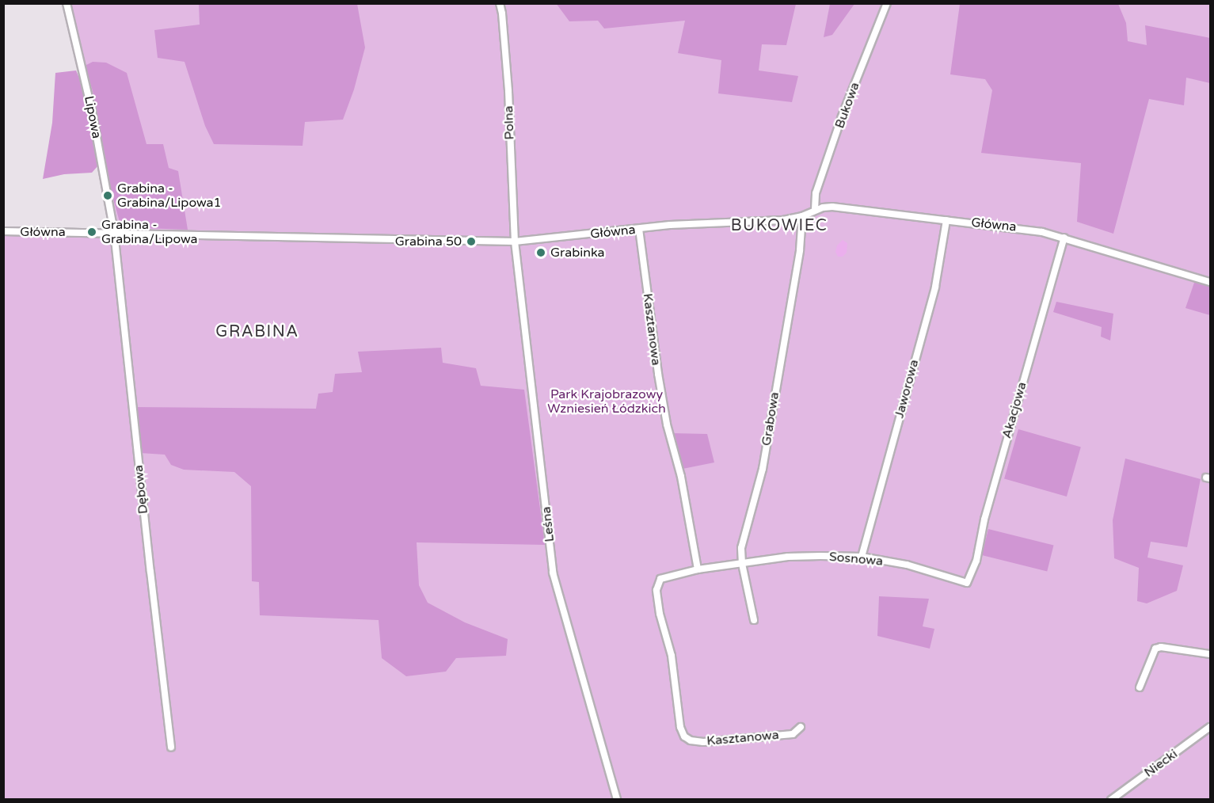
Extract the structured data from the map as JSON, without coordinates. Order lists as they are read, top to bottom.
{
  "streets": {
    "street": [
      "Bukowa",
      "Lipowa",
      "Polna",
      "Główna",
      "Kasztanowa",
      "Jaworowa",
      "Akacjowa",
      "Grabowa",
      "Dębowa",
      "Leśna",
      "Sosnowa",
      "Niecki"
    ]
  },
  "crossings": [
    ["Bukowa", "Główna"],
    ["Lipowa", "Główna"],
    ["Lipowa", "Dębowa"],
    ["Polna", "Główna"],
    ["Polna", "Leśna"],
    ["Główna", "Kasztanowa"],
    ["Główna", "Jaworowa"],
    ["Główna", "Akacjowa"],
    ["Główna", "Grabowa"],
    ["Główna", "Dębowa"],
    ["Główna", "Leśna"],
    ["Kasztanowa", "Grabowa"],
    ["Kasztanowa", "Sosnowa"],
    ["Jaworowa", "Sosnowa"],
    ["Akacjowa", "Sosnowa"],
    ["Grabowa", "Sosnowa"]
  ],
  "districts": ["BUKOWIEC", "GRABINA"],
  "parks": ["Park Krajobrazowy Wzniesień Łódzkich"],
  "places": [
    "Grabina - Grabina/Lipowa1",
    "Grabina - Grabina/Lipowa",
    "Grabina 50",
    "Grabinka"
  ]
}
